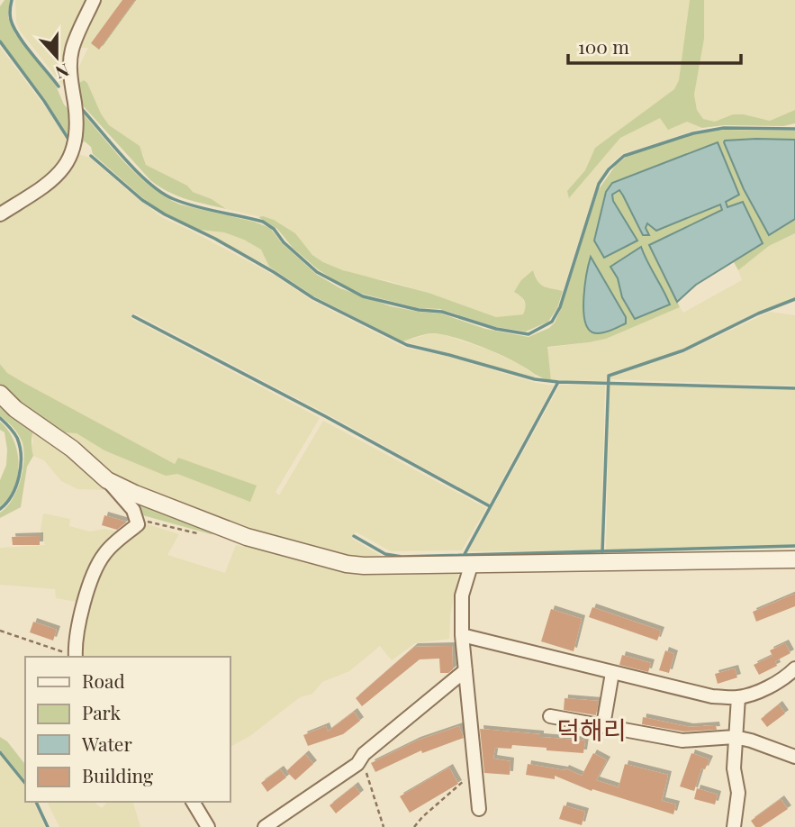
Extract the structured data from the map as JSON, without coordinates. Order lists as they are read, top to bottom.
{
  "districts": ["덕해리"],
  "legend": [
    "Road",
    "Park",
    "Water",
    "Building"
  ],
  "scale_bar": "100 m",
  "north": "bottom"
}
